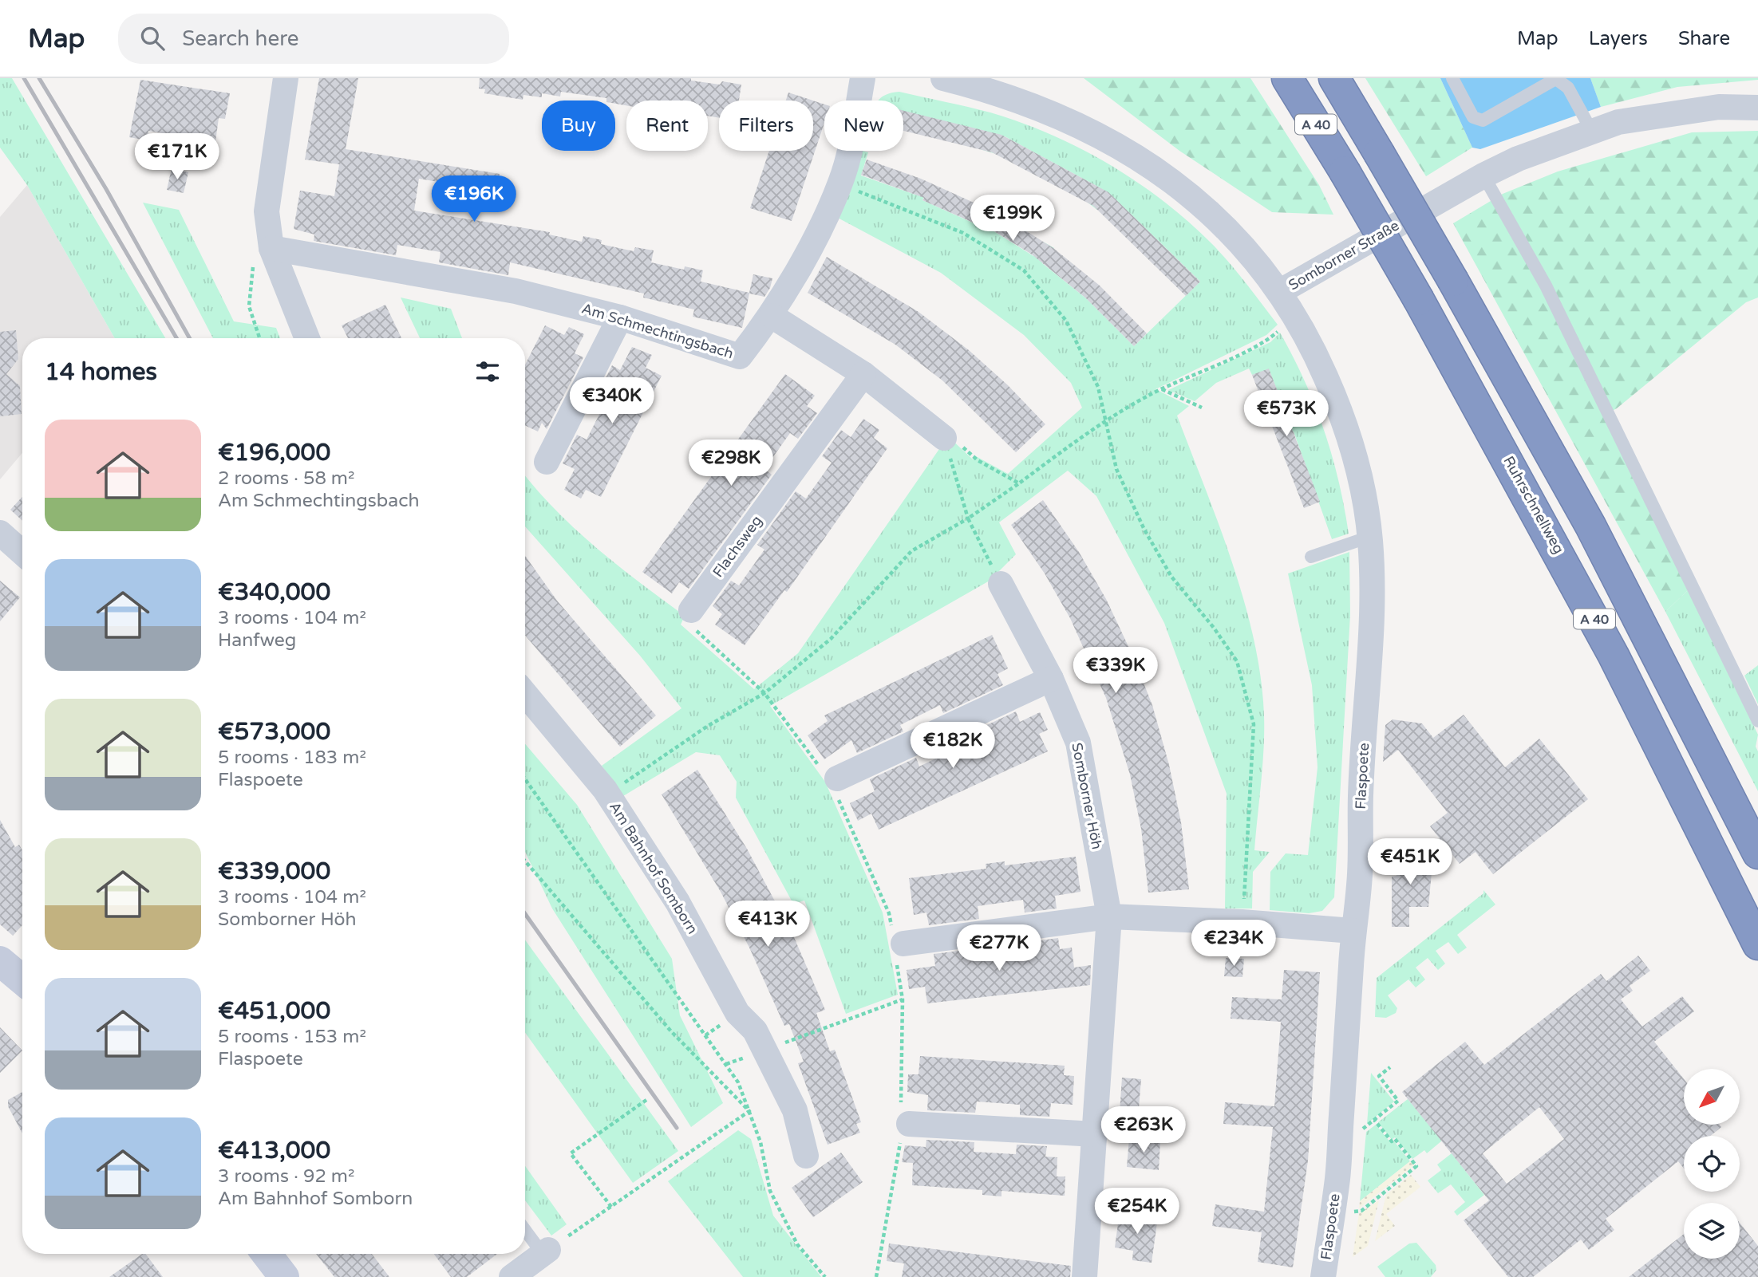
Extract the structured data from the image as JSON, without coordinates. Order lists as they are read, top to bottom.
{
  "streets": {
    "highway": ["A 40", "Ruhrschnellweg"],
    "street": [
      "Somborner Straße",
      "Am Schmechtingsbach",
      "Flachsweg",
      "Flaspoete",
      "Somborner Höh",
      "Am Bahnhof Somborn"
    ]
  },
  "crossings": [
    ["Somborner Straße", "Flaspoete"]
  ],
  "north": "bottom left",
  "page": {
    "header": "Map",
    "search": "Search here",
    "nav": ["Map", "Layers", "Share"],
    "chip": [
      "Buy",
      "Rent",
      "Filters",
      "New"
    ],
    "price": [
      "€171K",
      "€196K",
      "€199K",
      "€340K",
      "€573K",
      "€298K",
      "€339K",
      "€182K",
      "€451K",
      "€413K",
      "€234K",
      "€277K",
      "€263K",
      "€254K"
    ],
    "heading": "14 homes",
    "list": [
      {
        "name": "€196,000",
        "note": "2 rooms · 58 m² · Am Schmechtingsbach"
      },
      {
        "name": "€340,000",
        "note": "3 rooms · 104 m² · Hanfweg"
      },
      {
        "name": "€573,000",
        "note": "5 rooms · 183 m² · Flaspoete"
      },
      {
        "name": "€339,000",
        "note": "3 rooms · 104 m² · Somborner Höh"
      },
      {
        "name": "€451,000",
        "note": "5 rooms · 153 m² · Flaspoete"
      },
      {
        "name": "€413,000",
        "note": "3 rooms · 92 m² · Am Bahnhof Somborn"
      }
    ]
  }
}
